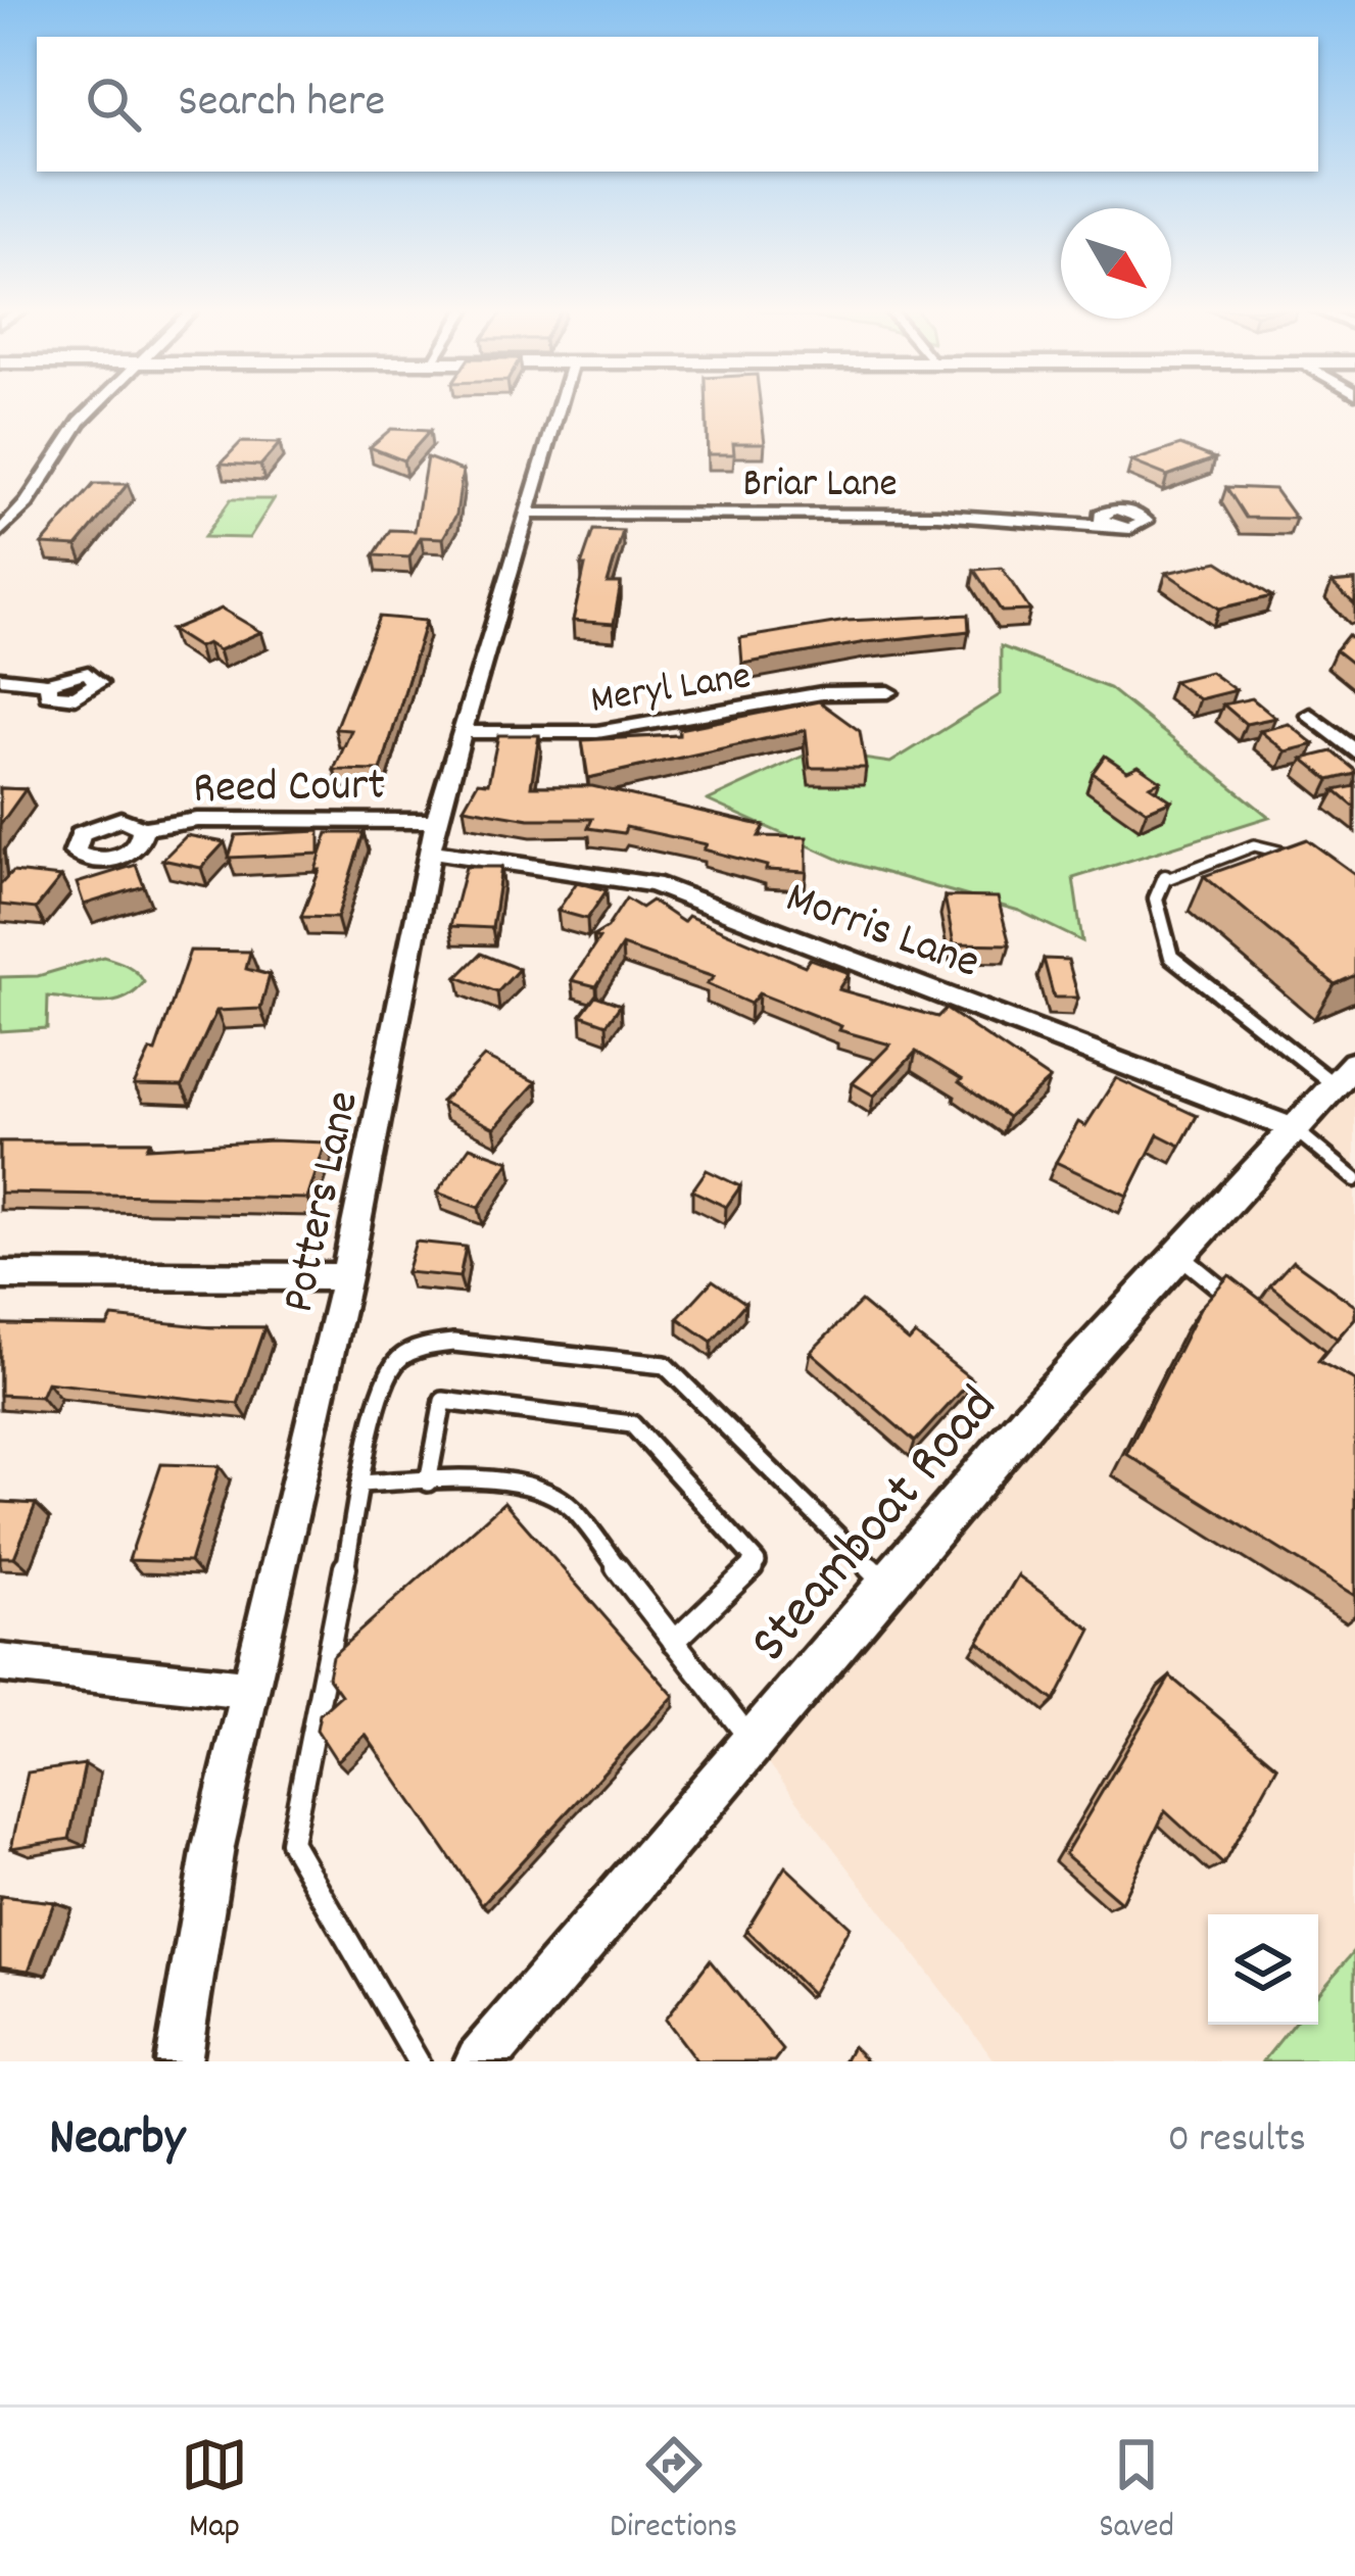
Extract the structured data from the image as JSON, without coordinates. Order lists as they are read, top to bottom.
{
  "streets": {
    "street": [
      "Briar Lane",
      "Meryl Lane",
      "Reed Court",
      "Morris Lane",
      "Potters Lane",
      "Steamboat Road"
    ]
  },
  "crossings": [
    ["Briar Lane", "Potters Lane"],
    ["Meryl Lane", "Potters Lane"],
    ["Reed Court", "Potters Lane"],
    ["Morris Lane", "Potters Lane"],
    ["Morris Lane", "Steamboat Road"]
  ],
  "north": "bottom right",
  "page": {
    "search": "Search here",
    "heading": ["Nearby", "0 results"],
    "nav": ["Map", "Directions", "Saved"]
  }
}
